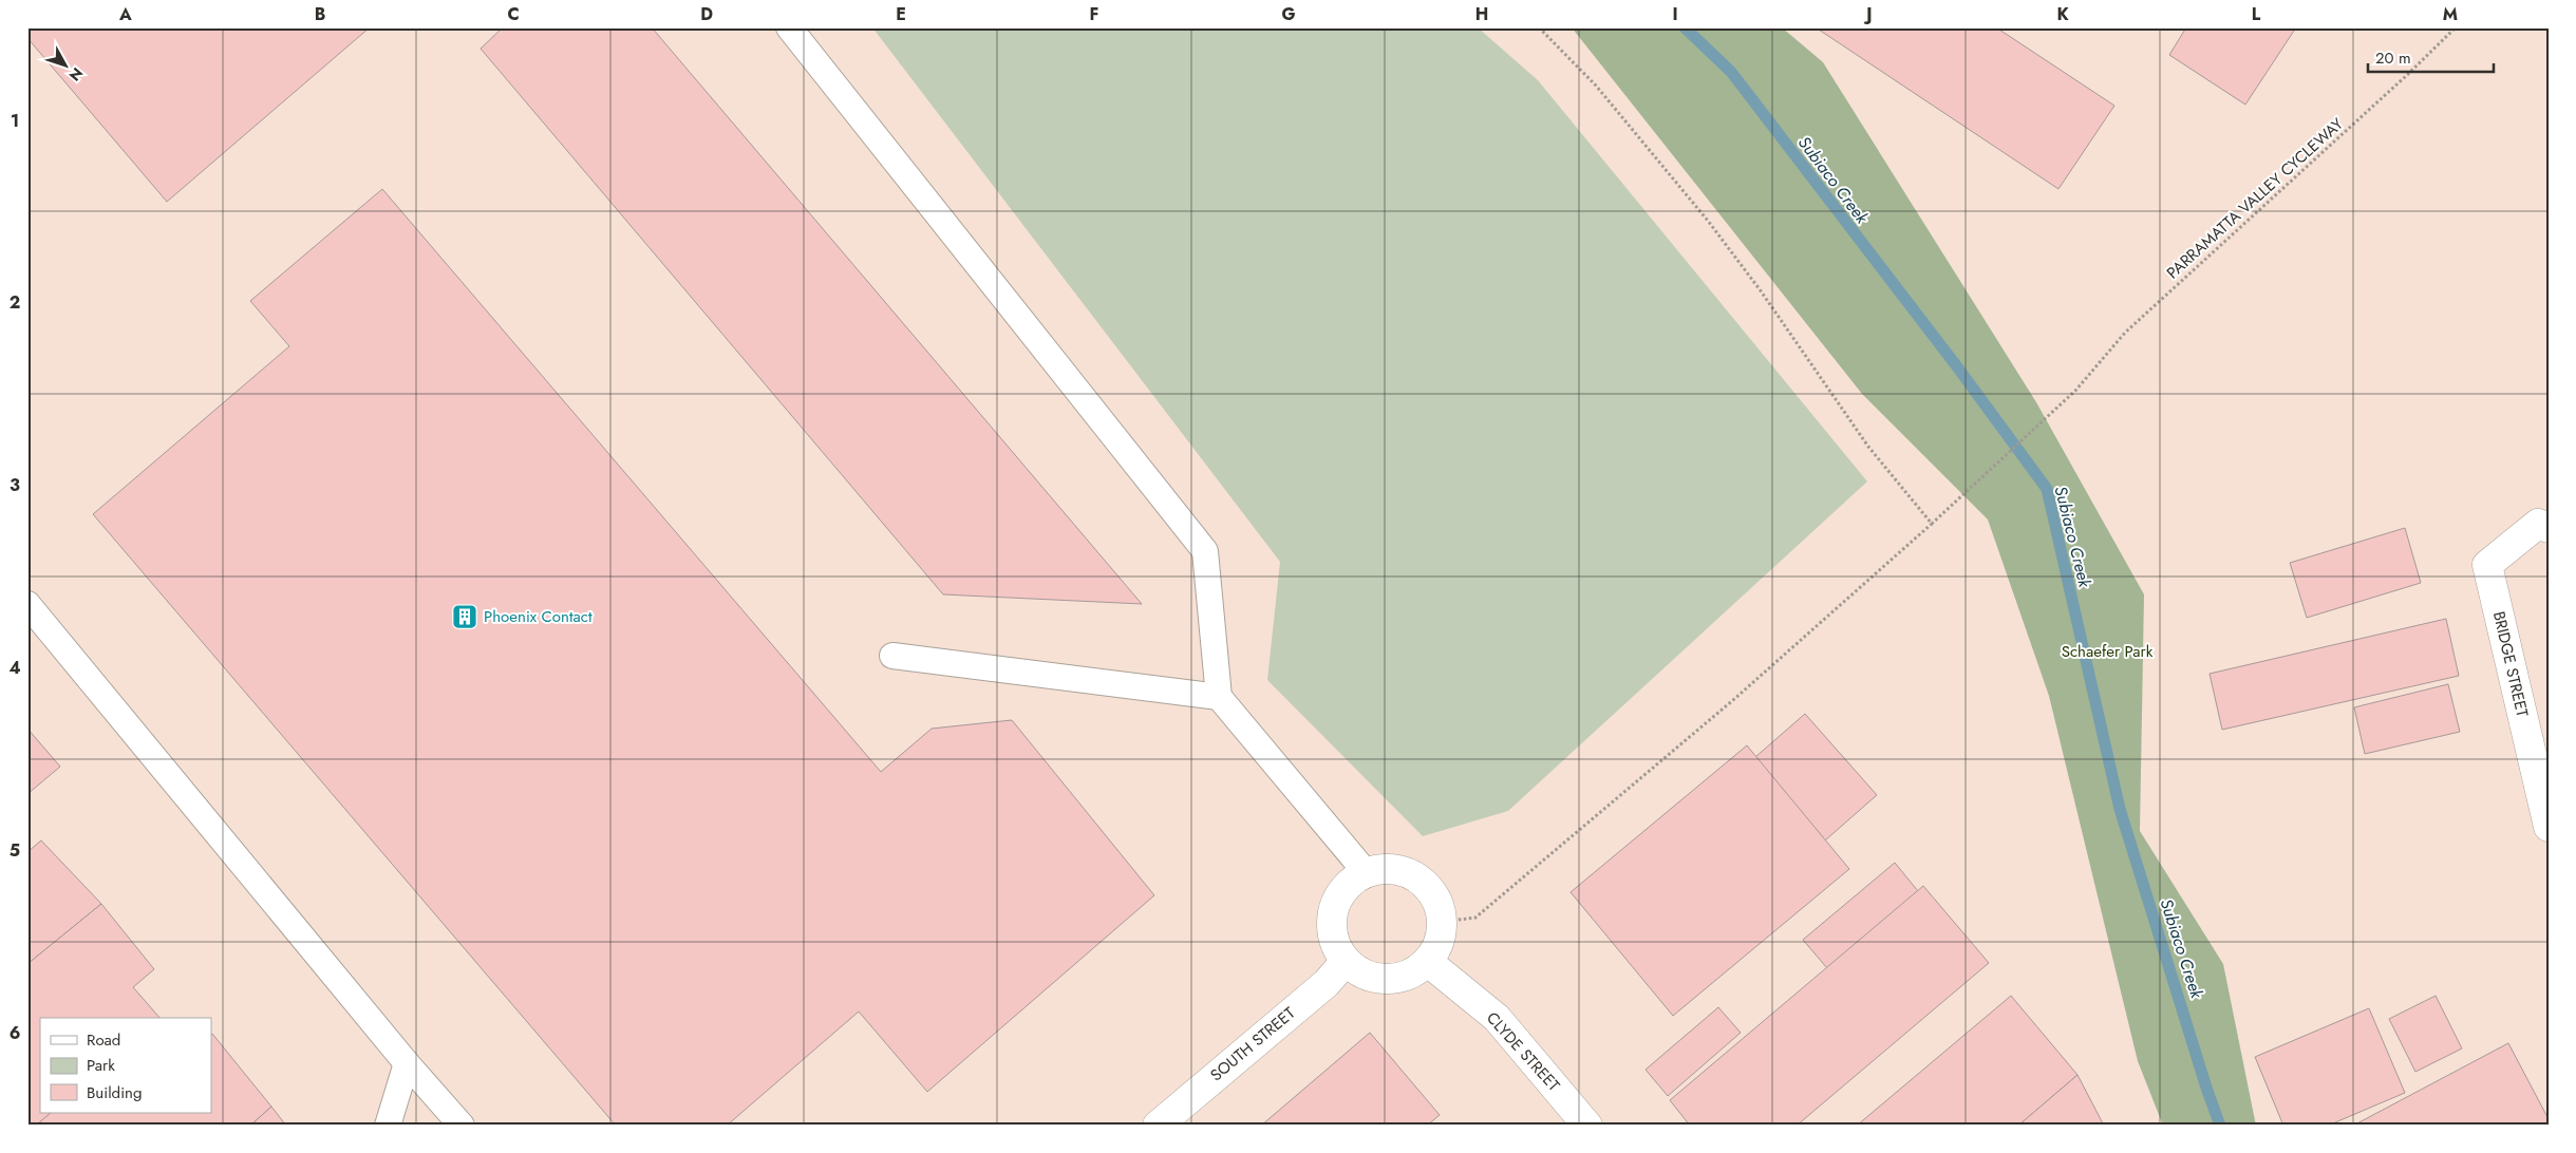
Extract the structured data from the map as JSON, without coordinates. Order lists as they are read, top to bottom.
{
  "streets": {
    "street": ["BRIDGE STREET", "SOUTH STREET", "CLYDE STREET"],
    "path": ["PARRAMATTA VALLEY CYCLEWAY"]
  },
  "crossings": [
    ["PARRAMATTA VALLEY CYCLEWAY", "SOUTH STREET"],
    ["PARRAMATTA VALLEY CYCLEWAY", "CLYDE STREET"],
    ["SOUTH STREET", "CLYDE STREET"]
  ],
  "water": ["Subiaco Creek"],
  "parks": ["Schaefer Park"],
  "places": {
    "building": ["Phoenix Contact"]
  },
  "legend": ["Road", "Park", "Building"],
  "scale_bar": "20 m",
  "north": "bottom right",
  "grid": {
    "columns": [
      "A",
      "B",
      "C",
      "D",
      "E",
      "F",
      "G",
      "H",
      "I",
      "J",
      "K",
      "L",
      "M"
    ],
    "rows": [
      "1",
      "2",
      "3",
      "4",
      "5",
      "6"
    ]
  }
}
